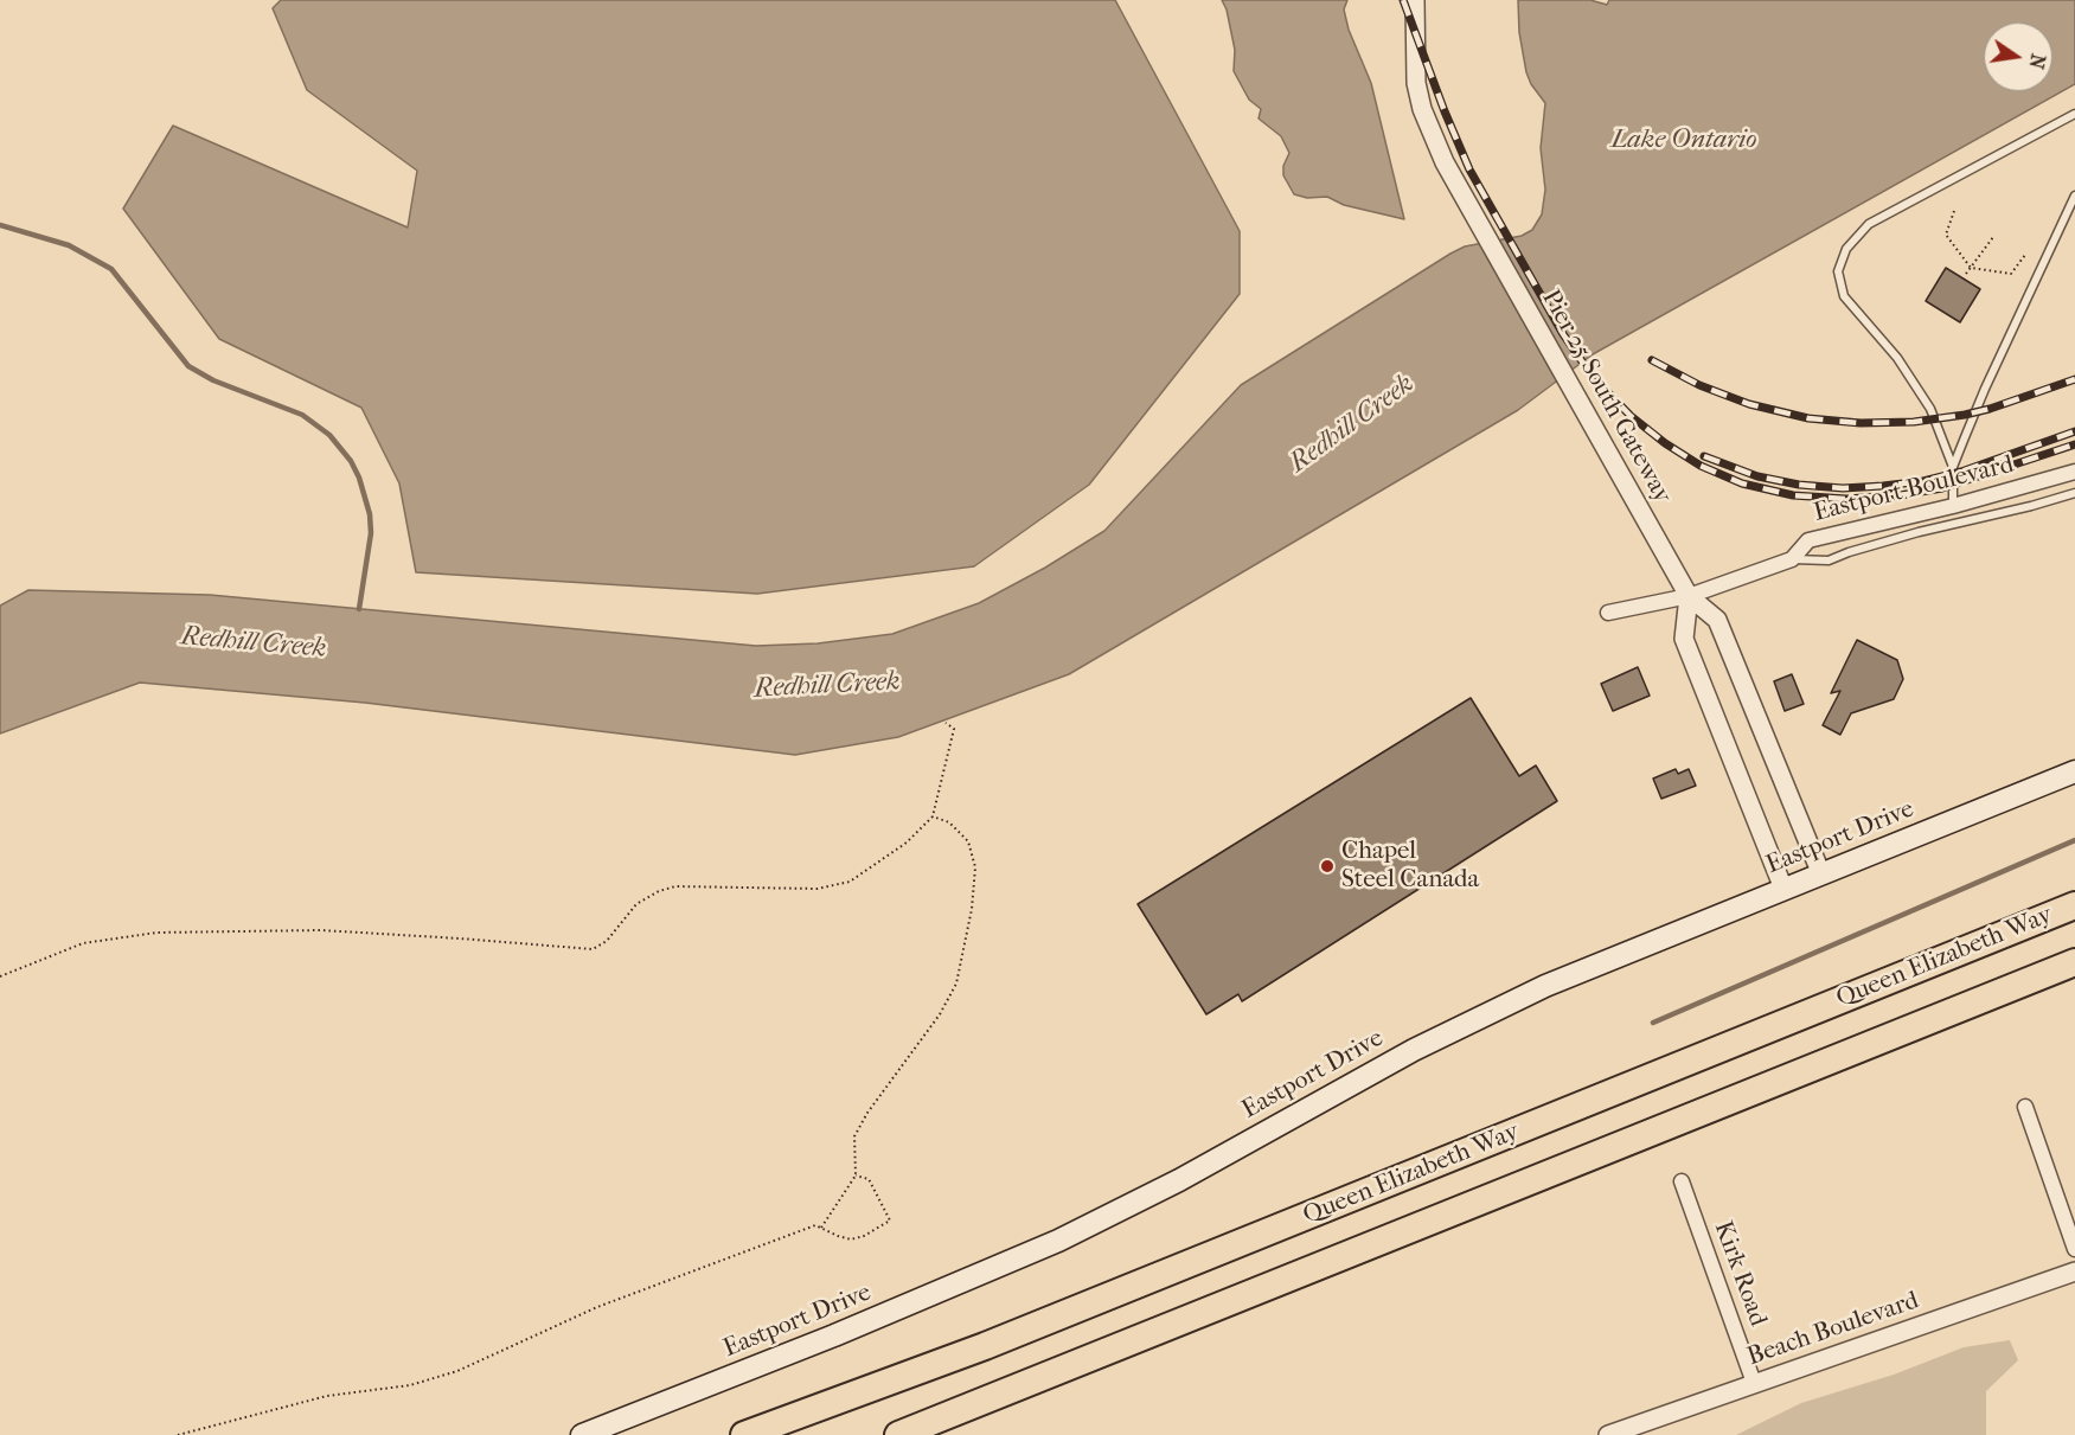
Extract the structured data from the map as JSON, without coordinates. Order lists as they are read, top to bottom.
{
  "streets": {
    "highway": ["Queen Elizabeth Way"],
    "main road": ["Eastport Drive"],
    "street": [
      "Pier 25 South Gateway",
      "Eastport Boulevard",
      "Kirk Road",
      "Beach Boulevard"
    ]
  },
  "crossings": [
    ["Pier 25 South Gateway", "Eastport Boulevard"],
    ["Pier 25 South Gateway", "Eastport Drive"],
    ["Kirk Road", "Beach Boulevard"]
  ],
  "water": ["Lake Ontario", "Redhill Creek"],
  "places": ["Chapel Steel Canada"],
  "north": "right"
}
